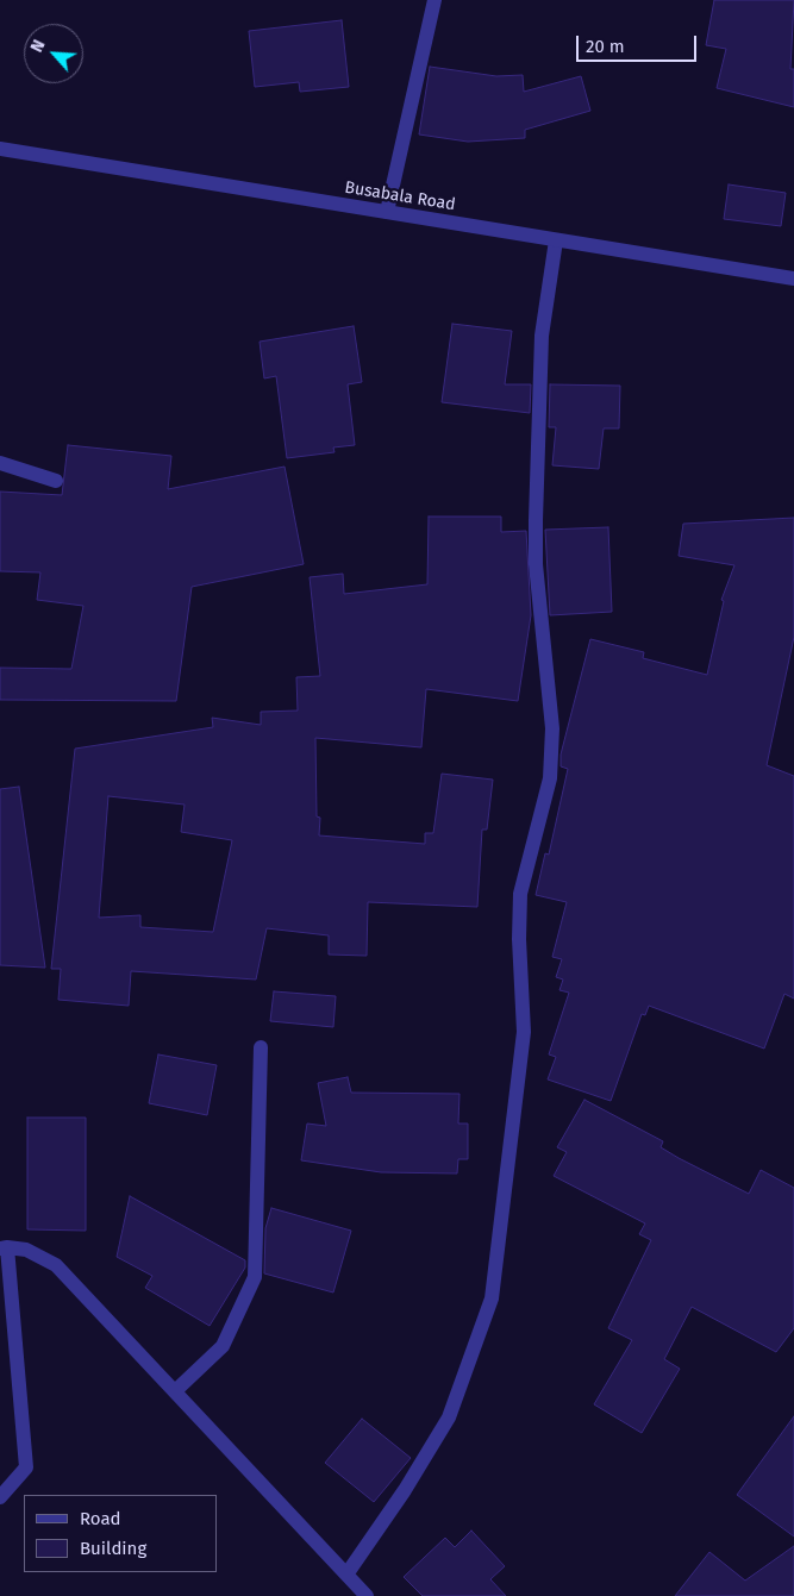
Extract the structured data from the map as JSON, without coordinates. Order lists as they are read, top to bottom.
{
  "streets": {
    "street": ["Busabala Road"]
  },
  "legend": ["Road", "Building"],
  "scale_bar": "20 m",
  "north": "top left"
}
